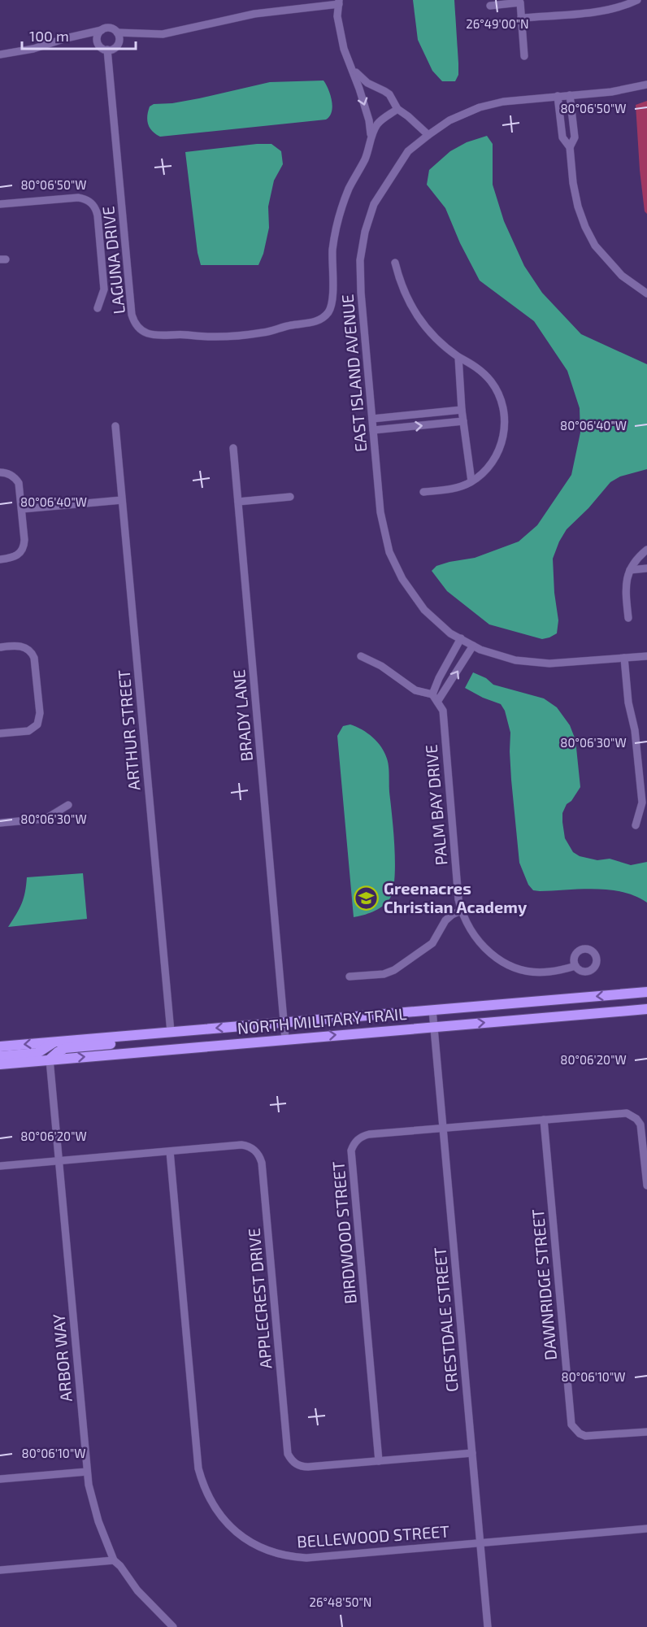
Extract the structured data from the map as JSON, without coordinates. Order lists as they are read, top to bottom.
{
  "streets": {
    "main road": ["NORTH MILITARY TRAIL"],
    "street": [
      "LAGUNA DRIVE",
      "EAST ISLAND AVENUE",
      "BRADY LANE",
      "ARTHUR STREET",
      "PALM BAY DRIVE",
      "BIRDWOOD STREET",
      "DAWNRIDGE STREET",
      "APPLECREST DRIVE",
      "CRESTDALE STREET",
      "ARBOR WAY",
      "BELLEWOOD STREET"
    ]
  },
  "crossings": [
    ["BRADY LANE", "NORTH MILITARY TRAIL"],
    ["ARTHUR STREET", "NORTH MILITARY TRAIL"],
    ["NORTH MILITARY TRAIL", "CRESTDALE STREET"],
    ["NORTH MILITARY TRAIL", "ARBOR WAY"],
    ["BIRDWOOD STREET", "DAWNRIDGE STREET"],
    ["BIRDWOOD STREET", "APPLECREST DRIVE"],
    ["BIRDWOOD STREET", "CRESTDALE STREET"],
    ["APPLECREST DRIVE", "CRESTDALE STREET"],
    ["APPLECREST DRIVE", "ARBOR WAY"],
    ["APPLECREST DRIVE", "BELLEWOOD STREET"],
    ["CRESTDALE STREET", "BELLEWOOD STREET"]
  ],
  "places": {
    "school or university": ["Greenacres Christian Academy"]
  },
  "scale_bar": "100 m",
  "coordinates": [
    "26°49'00\"N",
    "80°06'50\"W",
    "80°06'40\"W",
    "80°06'30\"W",
    "80°06'20\"W",
    "80°06'10\"W",
    "26°48'50\"N"
  ]
}
